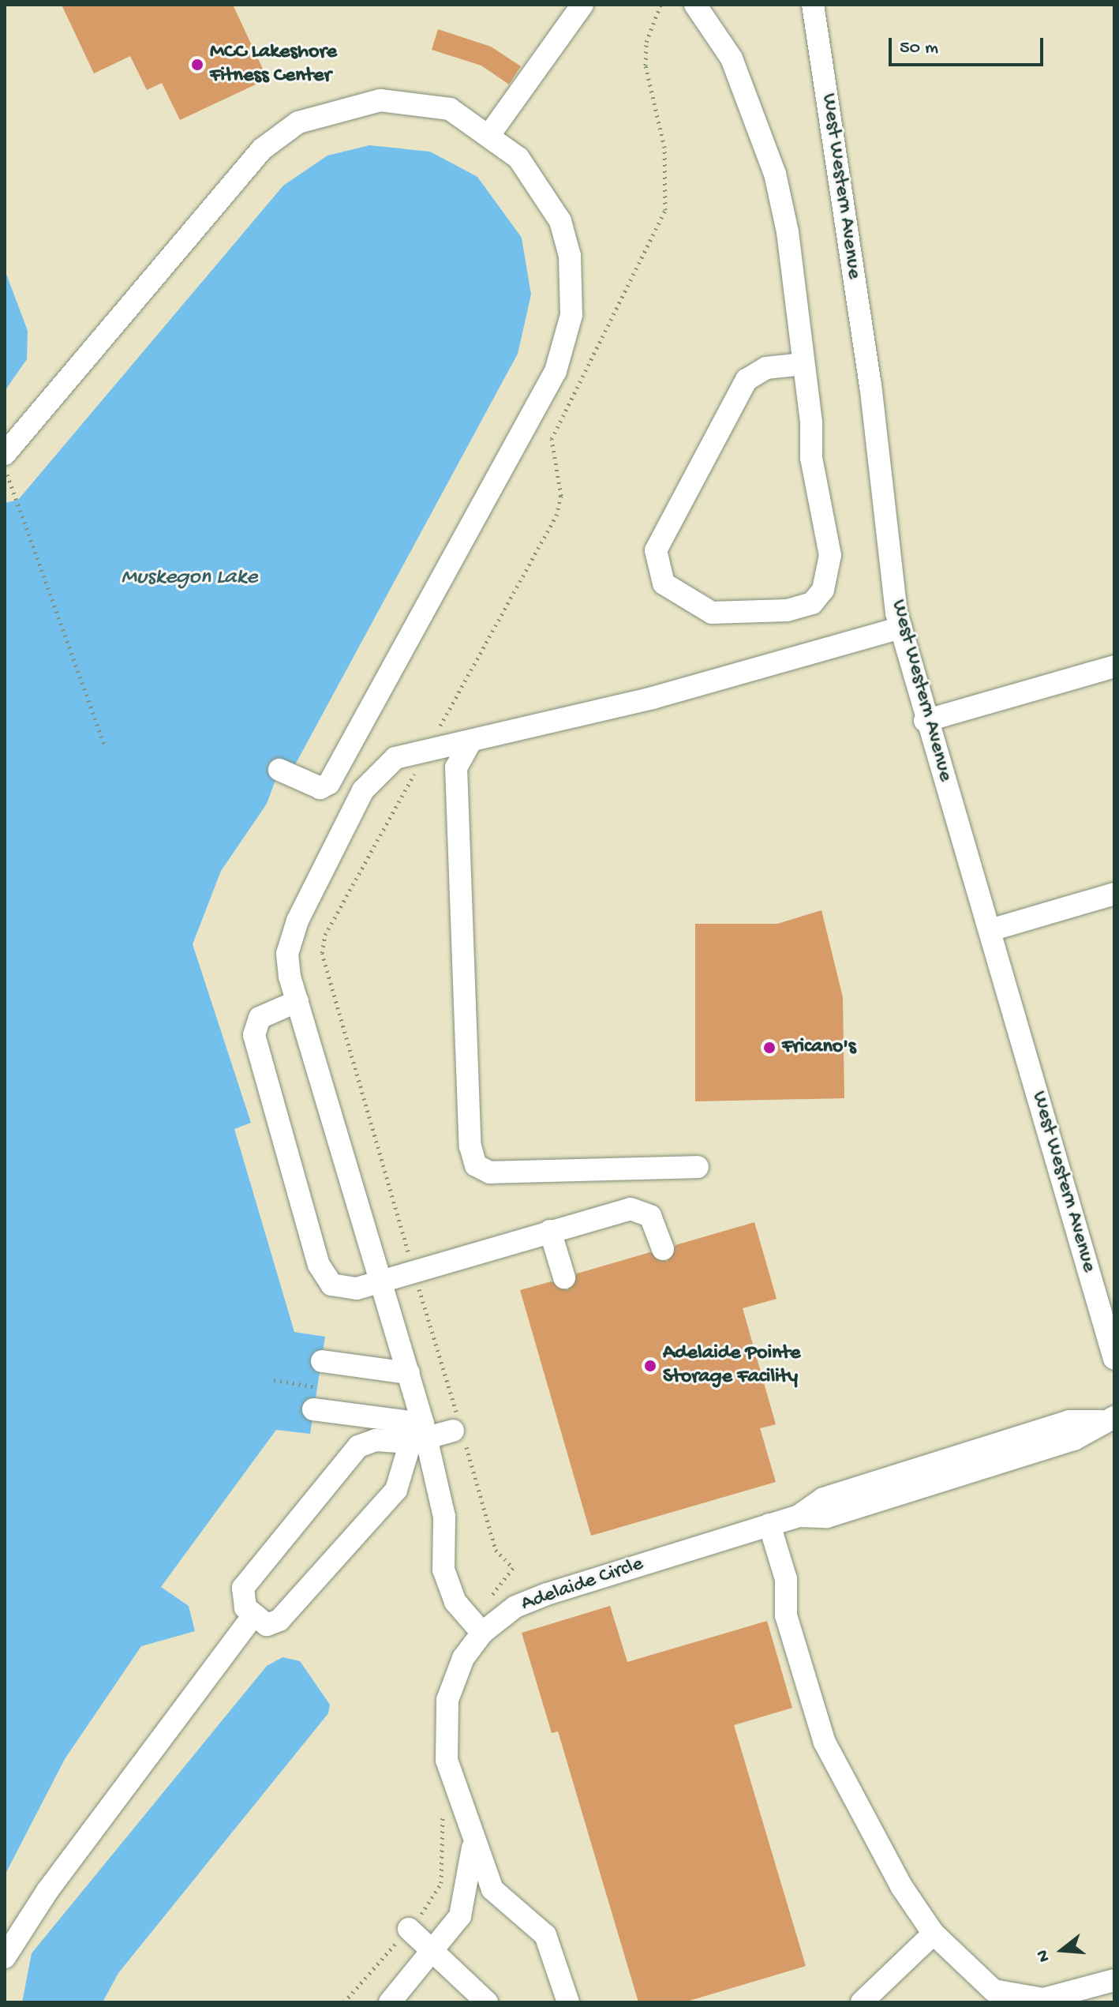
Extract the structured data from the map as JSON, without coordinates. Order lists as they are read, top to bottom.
{
  "streets": {
    "street": ["West Western Avenue", "Adelaide Circle"]
  },
  "water": ["Muskegon Lake"],
  "places": ["MCC Lakeshore Fitness Center", "Fricano's", "Adelaide Pointe Storage Facility"],
  "scale_bar": "50 m",
  "north": "left"
}
